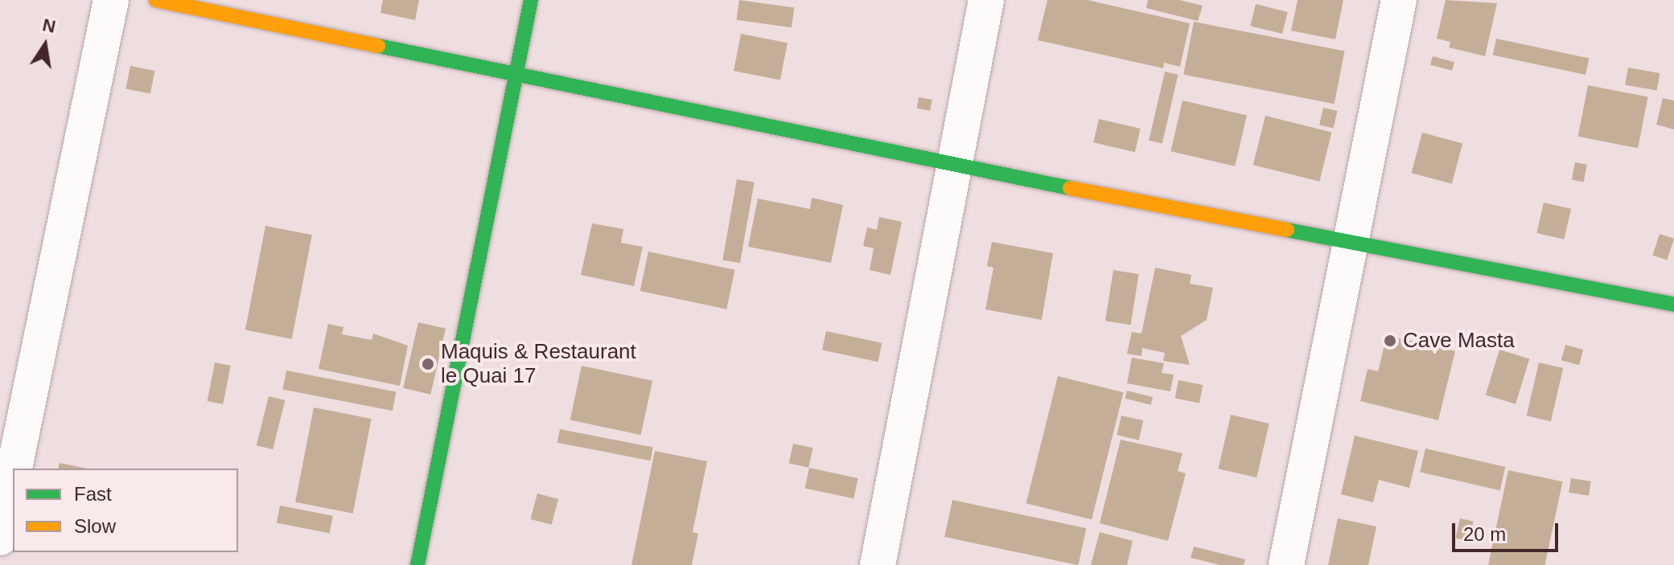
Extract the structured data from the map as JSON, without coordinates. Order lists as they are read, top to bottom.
{
  "places": ["Cave Masta", "Maquis & Restaurant le Quai 17"],
  "legend": ["Fast", "Slow"],
  "scale_bar": "20 m",
  "north": "top"
}
